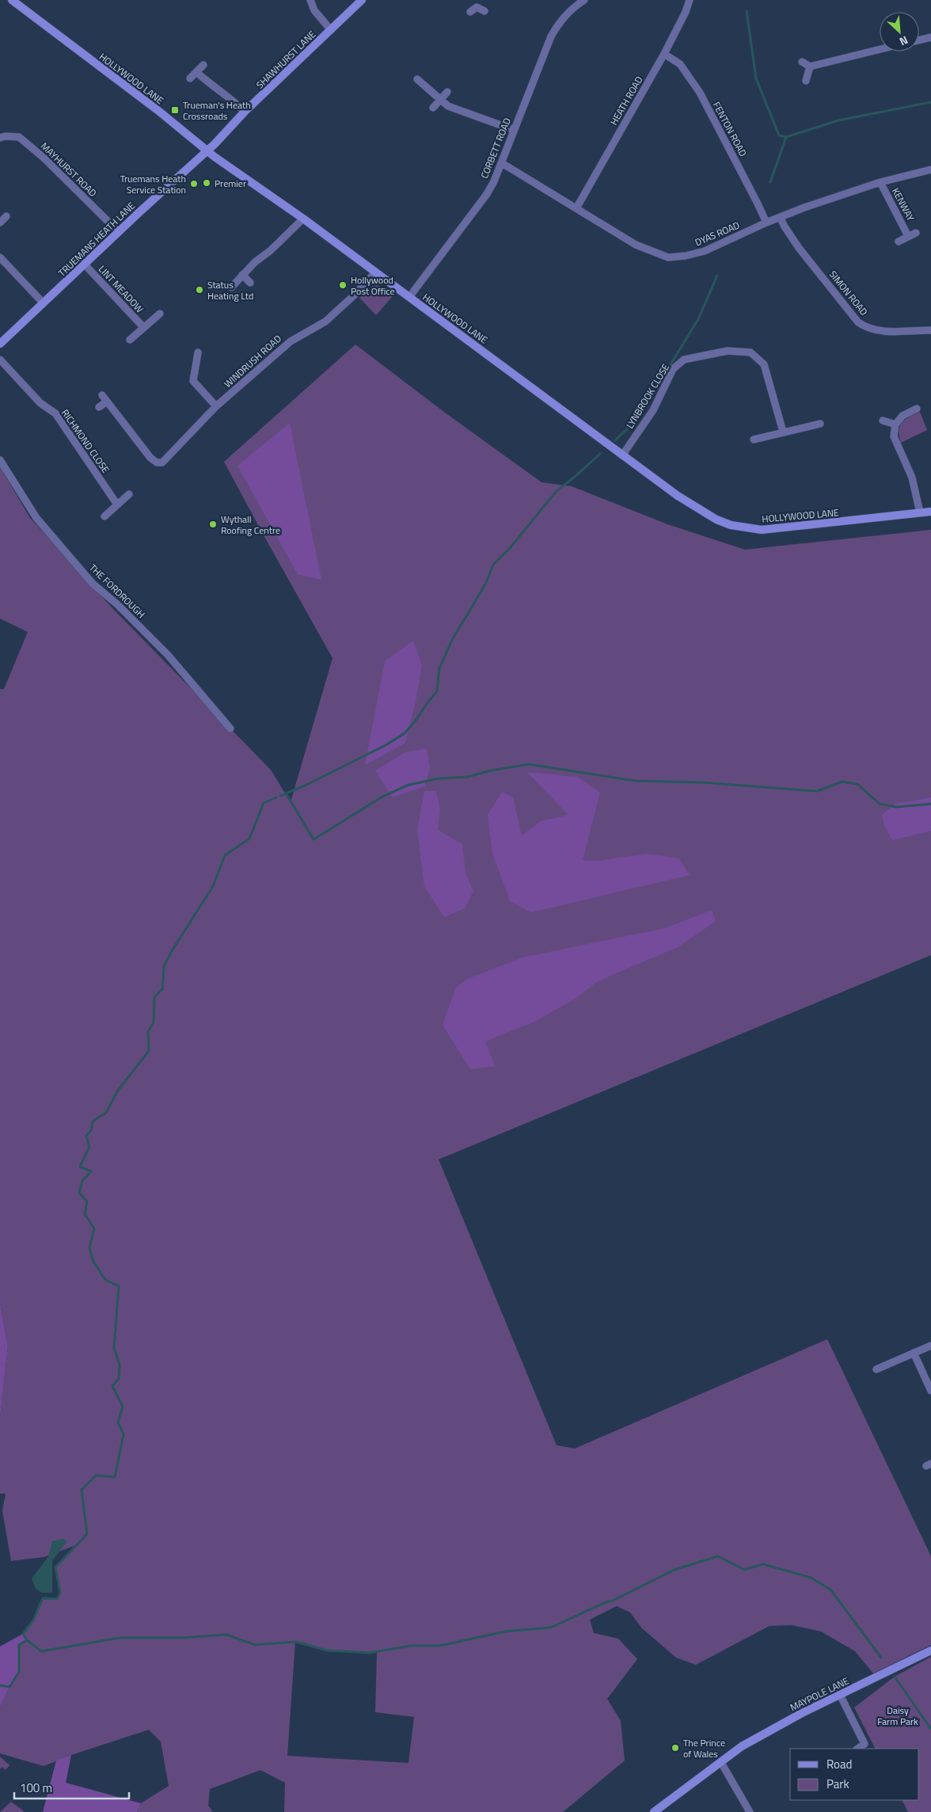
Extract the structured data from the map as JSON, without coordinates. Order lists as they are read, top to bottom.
{
  "streets": {
    "street": [
      "SHAWHURST LANE",
      "HOLLYWOOD LANE",
      "HEATH ROAD",
      "FENTON ROAD",
      "CORBETT ROAD",
      "MAYHURST ROAD",
      "KENWAY",
      "DYAS ROAD",
      "TRUEMANS HEATH LANE",
      "LINT MEADOW",
      "SIMON ROAD",
      "WINDRUSH ROAD",
      "LYNBROOK CLOSE",
      "RICHMOND CLOSE",
      "THE FORDROUGH",
      "MAYPOLE LANE"
    ]
  },
  "crossings": [
    ["SHAWHURST LANE", "HOLLYWOOD LANE"],
    ["SHAWHURST LANE", "TRUEMANS HEATH LANE"],
    ["HOLLYWOOD LANE", "CORBETT ROAD"],
    ["HOLLYWOOD LANE", "TRUEMANS HEATH LANE"],
    ["HOLLYWOOD LANE", "WINDRUSH ROAD"],
    ["HOLLYWOOD LANE", "LYNBROOK CLOSE"],
    ["HEATH ROAD", "FENTON ROAD"],
    ["HEATH ROAD", "DYAS ROAD"],
    ["FENTON ROAD", "DYAS ROAD"],
    ["CORBETT ROAD", "DYAS ROAD"],
    ["MAYHURST ROAD", "TRUEMANS HEATH LANE"],
    ["KENWAY", "DYAS ROAD"],
    ["DYAS ROAD", "SIMON ROAD"],
    ["TRUEMANS HEATH LANE", "LINT MEADOW"]
  ],
  "parks": ["Daisy Farm Park"],
  "places": {
    "transit": ["Trueman's Heath Crossroads"],
    "other": [
      "Premier",
      "Truemans Heath Service Station",
      "Hollywood Post Office",
      "Status Heating Ltd",
      "Wythall Roofing Centre",
      "The Prince of Wales"
    ]
  },
  "legend": ["Road", "Park"],
  "scale_bar": "100 m",
  "north": "bottom right"
}
